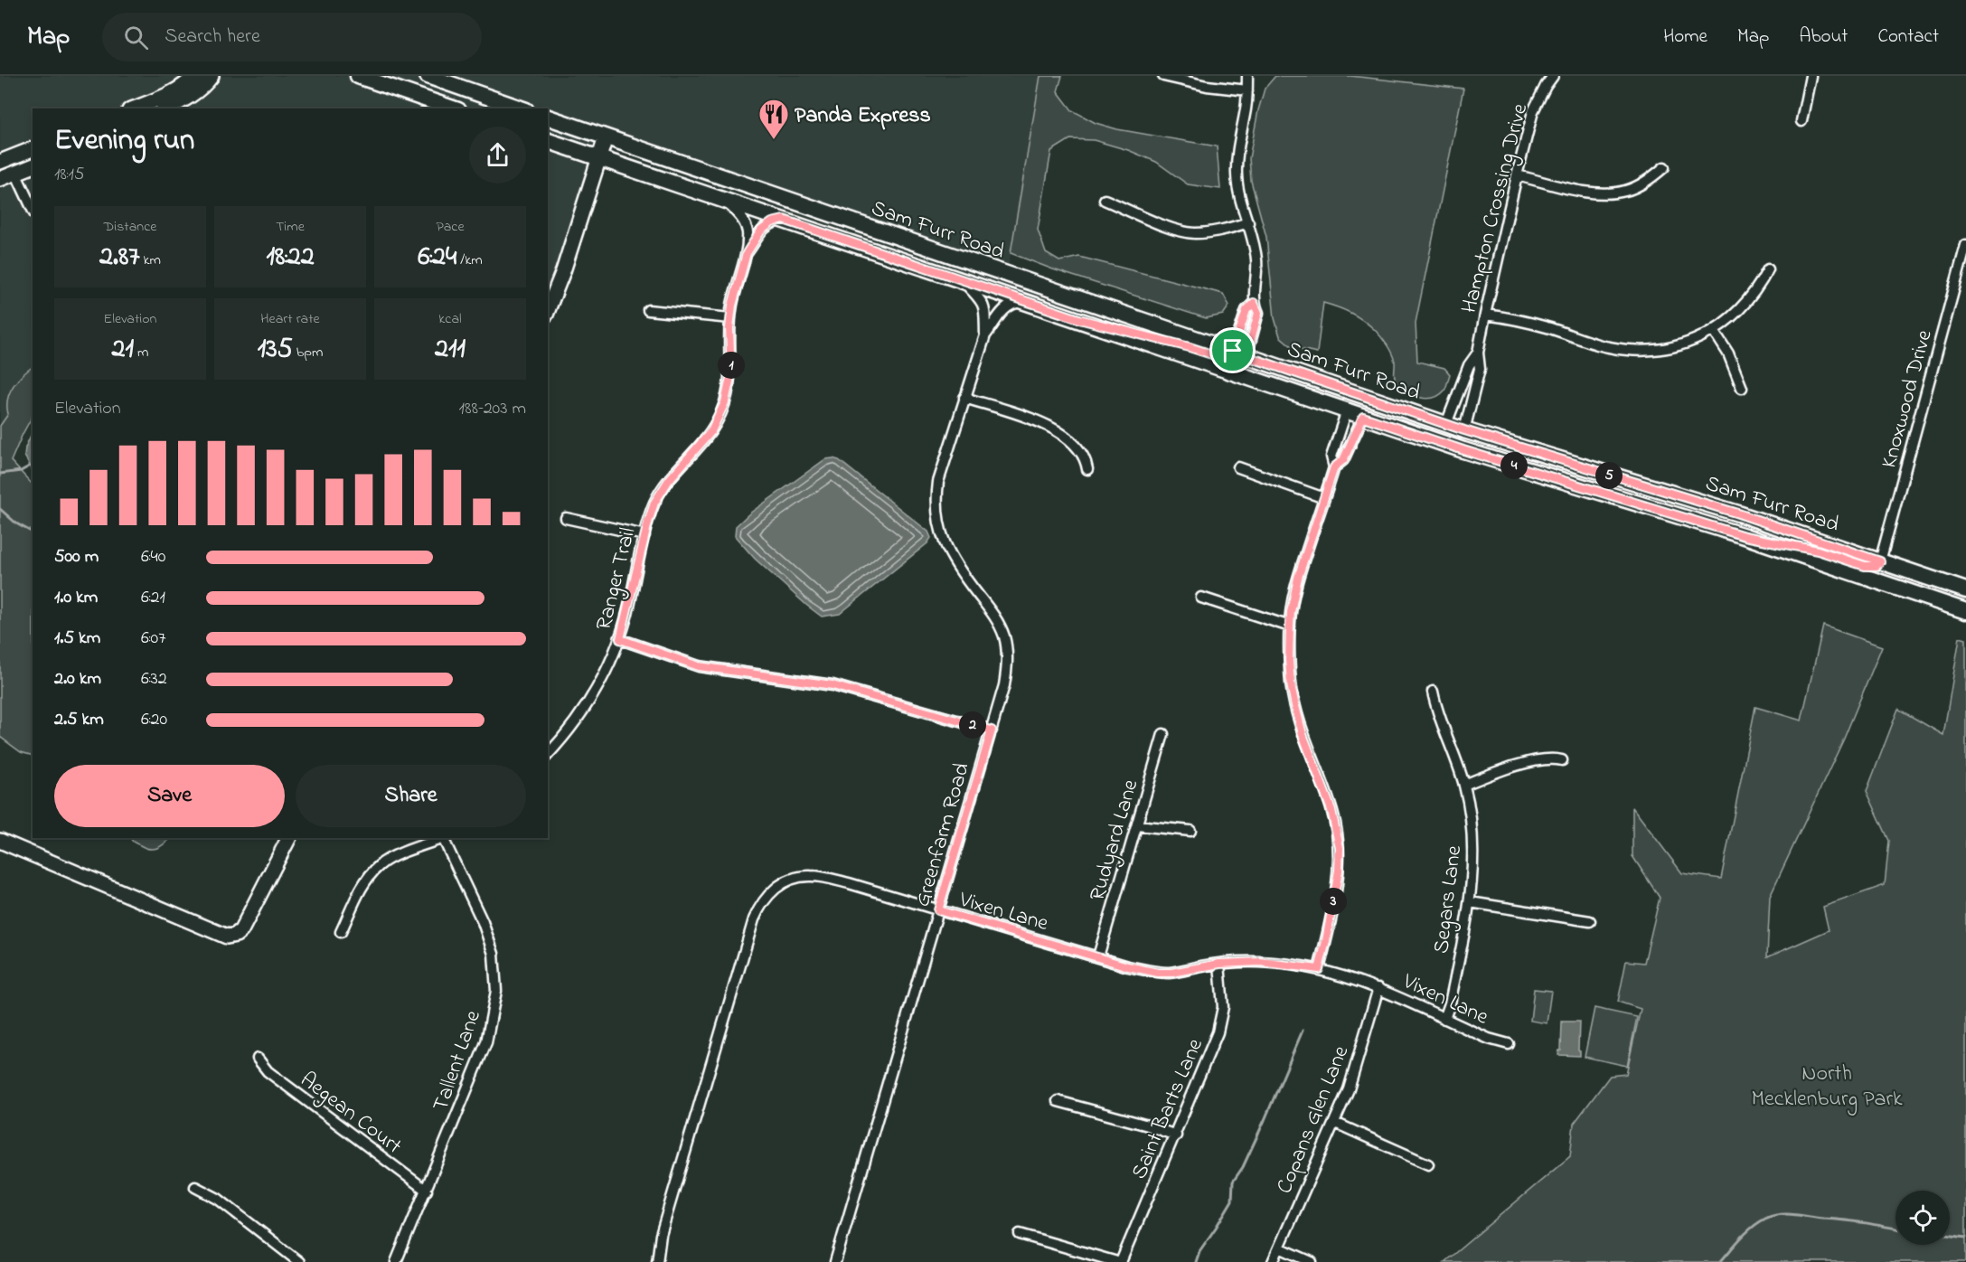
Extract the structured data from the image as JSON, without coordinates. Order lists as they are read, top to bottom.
{
  "streets": {
    "main road": ["Sam Furr Road"],
    "street": [
      "Hampton Crossing Drive",
      "Knoxwood Drive",
      "Ranger Trail",
      "Greenfarm Road",
      "Rudyard Lane",
      "Segars Lane",
      "Vixen Lane",
      "Tallent Lane",
      "Saint Barts Lane",
      "Aegean Court",
      "Copans Glen Lane"
    ]
  },
  "crossings": [
    ["Hampton Crossing Drive", "Sam Furr Road"],
    ["Sam Furr Road", "Knoxwood Drive"],
    ["Sam Furr Road", "Ranger Trail"],
    ["Sam Furr Road", "Greenfarm Road"],
    ["Greenfarm Road", "Vixen Lane"],
    ["Rudyard Lane", "Vixen Lane"],
    ["Segars Lane", "Vixen Lane"],
    ["Vixen Lane", "Saint Barts Lane"],
    ["Vixen Lane", "Copans Glen Lane"],
    ["Tallent Lane", "Aegean Court"]
  ],
  "parks": ["North Mecklenburg Park"],
  "places": {
    "restaurant": ["Panda Express"]
  },
  "page": {
    "header": "Map",
    "search": "Search here",
    "nav": [
      "Home",
      "Map",
      "About",
      "Contact"
    ],
    "heading": ["Evening run", "18:15"],
    "stats": [
      ["Distance", "2.87 km"],
      ["Time", "18:22"],
      ["Pace", "6:24 /km"],
      ["Elevation", "21 m"],
      ["Heart rate", "135 bpm"],
      ["kcal", "211"]
    ],
    "pins": [
      "1",
      "4",
      "5",
      "2",
      "3"
    ],
    "chart": ["Elevation", "188–203 m"],
    "list": [
      {
        "name": "500 m",
        "note": "6:40"
      },
      {
        "name": "1.0 km",
        "note": "6:21"
      },
      {
        "name": "1.5 km",
        "note": "6:07"
      },
      {
        "name": "2.0 km",
        "note": "6:32"
      },
      {
        "name": "2.5 km",
        "note": "6:20"
      }
    ],
    "buttons": ["Save", "Share"]
  }
}
